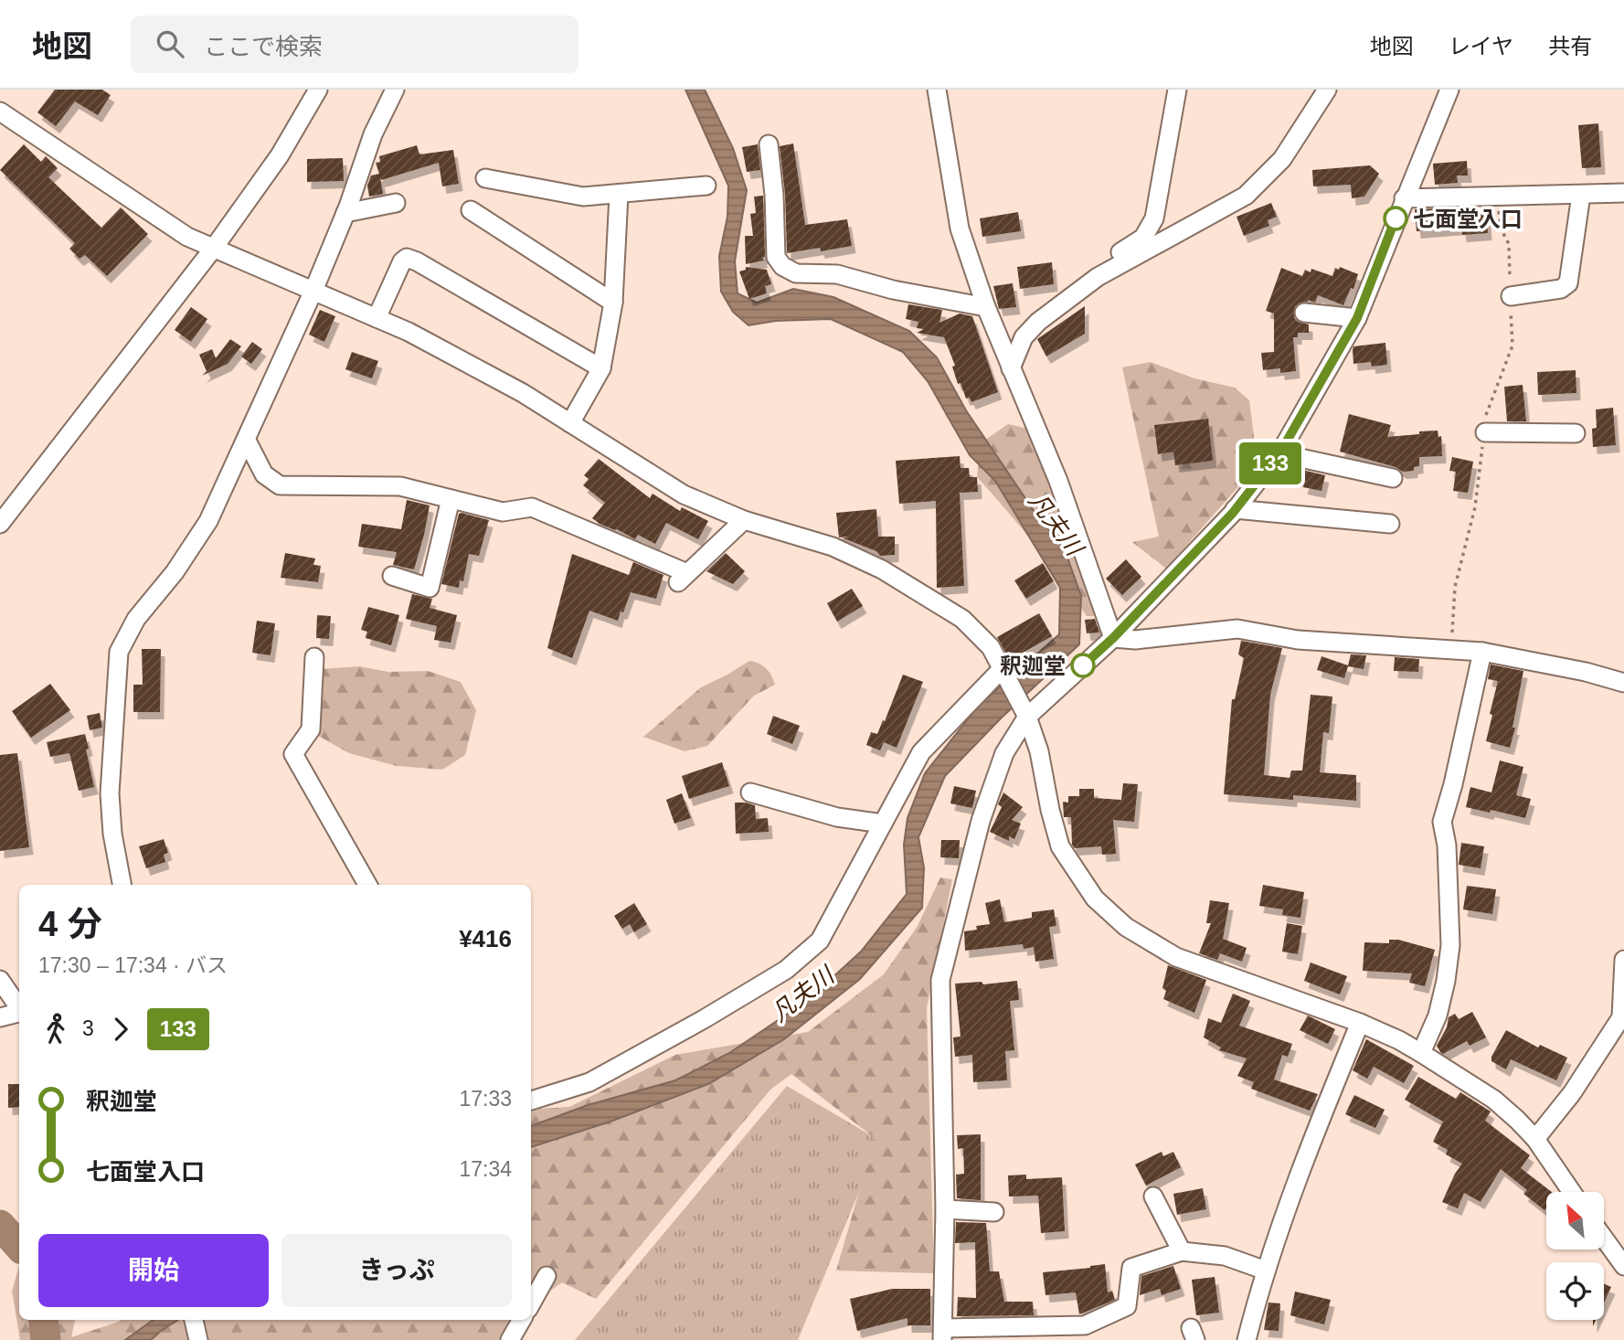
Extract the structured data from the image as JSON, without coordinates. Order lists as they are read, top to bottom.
{
  "water": ["凡夫川"],
  "places": ["七面堂入口", "釈迦堂"],
  "lines": ["bus line 133"],
  "north": "top left",
  "page": {
    "header": "地図",
    "search": "ここで検索",
    "nav": ["地図", "レイヤ", "共有"],
    "on_map": "133",
    "heading": ["4 分", "17:30 – 17:34 · バス", "¥416"],
    "legs": ["3", "133"],
    "list": [
      {
        "name": "釈迦堂",
        "value": "17:33"
      },
      {
        "name": "七面堂入口",
        "value": "17:34"
      }
    ],
    "buttons": ["開始", "きっぷ"]
  }
}
